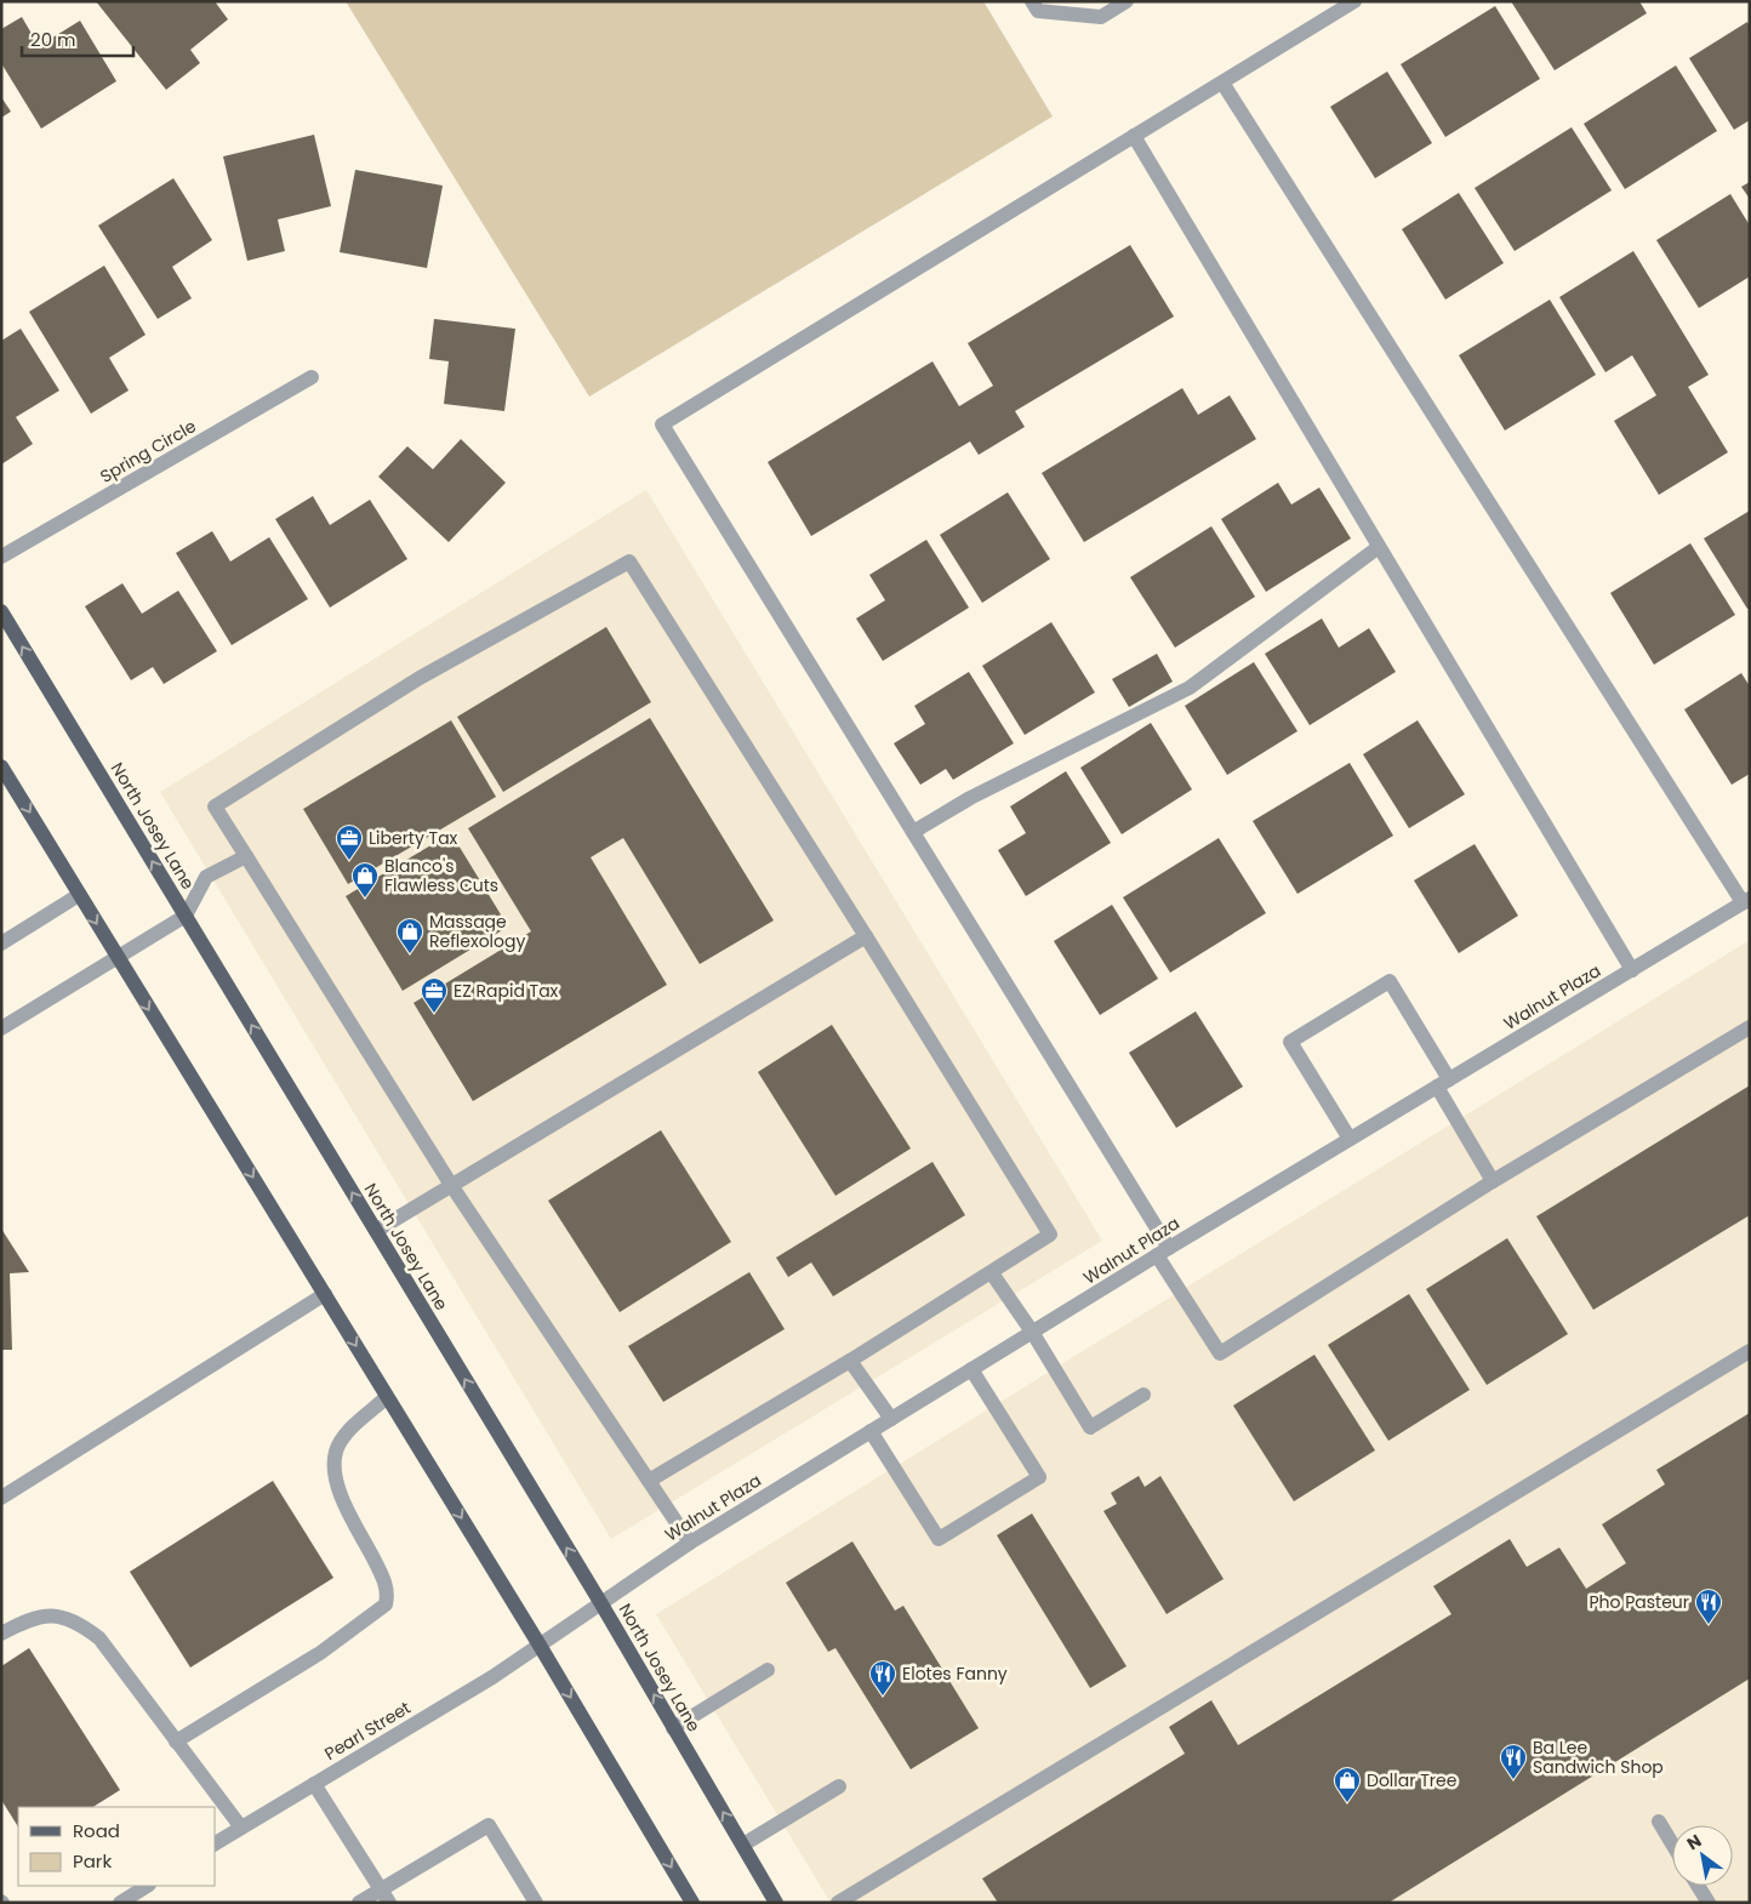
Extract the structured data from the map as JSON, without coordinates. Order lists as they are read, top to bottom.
{
  "streets": {
    "main road": ["North Josey Lane"],
    "street": ["Spring Circle", "Walnut Plaza", "Pearl Street"]
  },
  "crossings": [
    ["North Josey Lane", "Walnut Plaza"],
    ["Walnut Plaza", "Pearl Street"]
  ],
  "places": {
    "office": ["Liberty Tax", "EZ Rapid Tax"],
    "shop": ["Blanco's Flawless Cuts", "Massage Reflexology", "Dollar Tree"],
    "restaurant": ["Pho Pasteur", "Elotes Fanny", "Ba Lee Sandwich Shop"]
  },
  "legend": ["Road", "Park"],
  "scale_bar": "20 m",
  "north": "top left"
}
